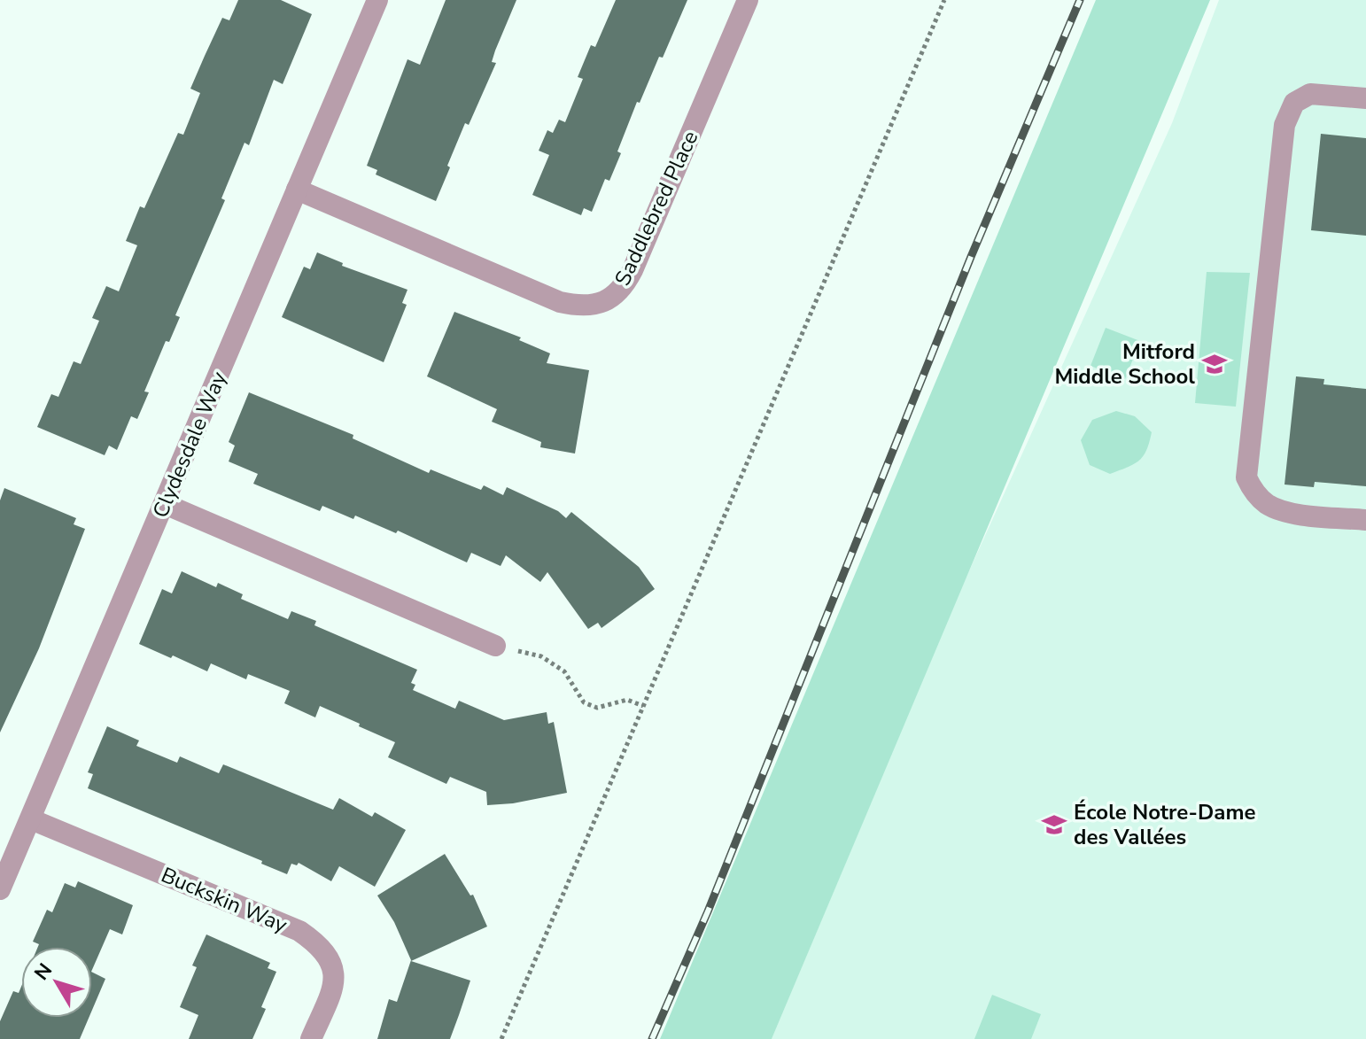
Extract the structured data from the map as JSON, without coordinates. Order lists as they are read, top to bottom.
{
  "streets": {
    "street": ["Saddlebred Place", "Clydesdale Way", "Buckskin Way"]
  },
  "crossings": [
    ["Saddlebred Place", "Clydesdale Way"],
    ["Clydesdale Way", "Buckskin Way"]
  ],
  "places": {
    "school or university": ["Mitford Middle School", "École Notre-Dame des Vallées"]
  },
  "north": "top left"
}
